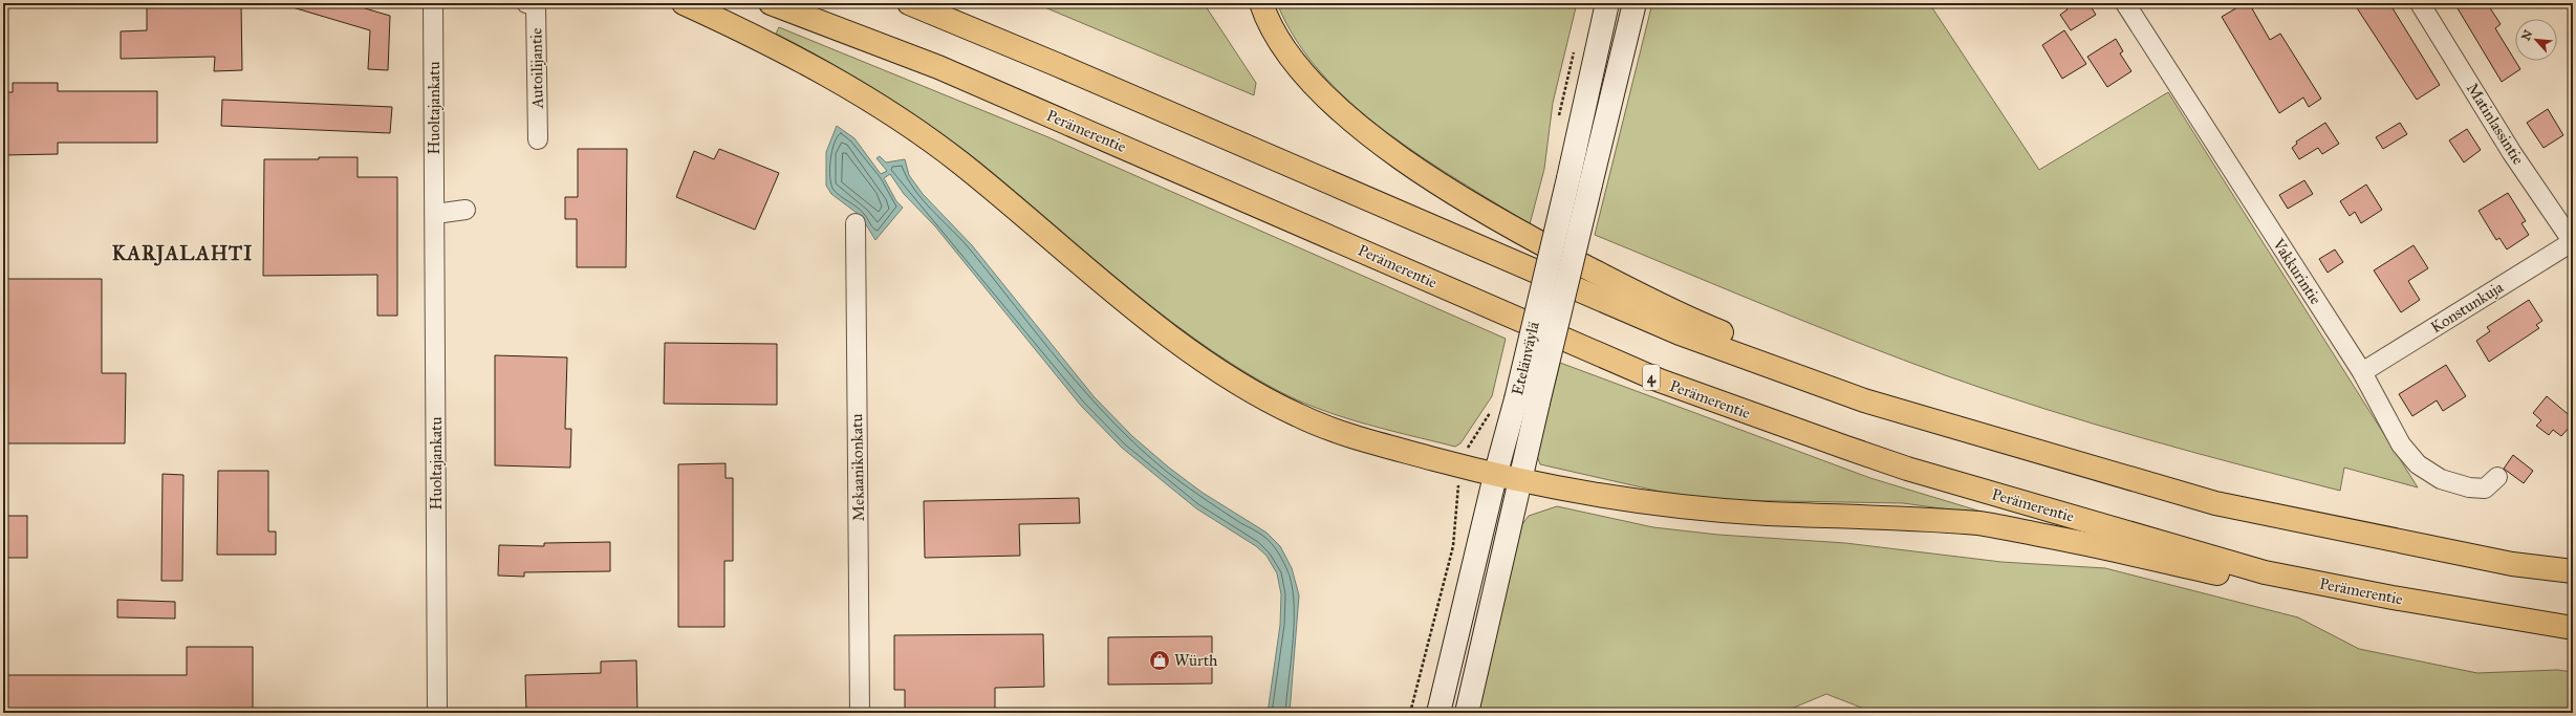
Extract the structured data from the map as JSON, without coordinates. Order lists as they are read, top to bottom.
{
  "streets": {
    "highway": ["Perämerentie", "4"],
    "main road": ["Etelänväylä"],
    "street": [
      "Autoilijantie",
      "Huoltajankatu",
      "Matinlassintie",
      "Vakkurintie",
      "Konstunkuja",
      "Mekaanikonkatu"
    ]
  },
  "crossings": [
    ["Matinlassintie", "Konstunkuja"],
    ["Vakkurintie", "Konstunkuja"]
  ],
  "districts": ["KARJALAHTI"],
  "places": {
    "shop": ["Würth"]
  },
  "north": "top left"
}
